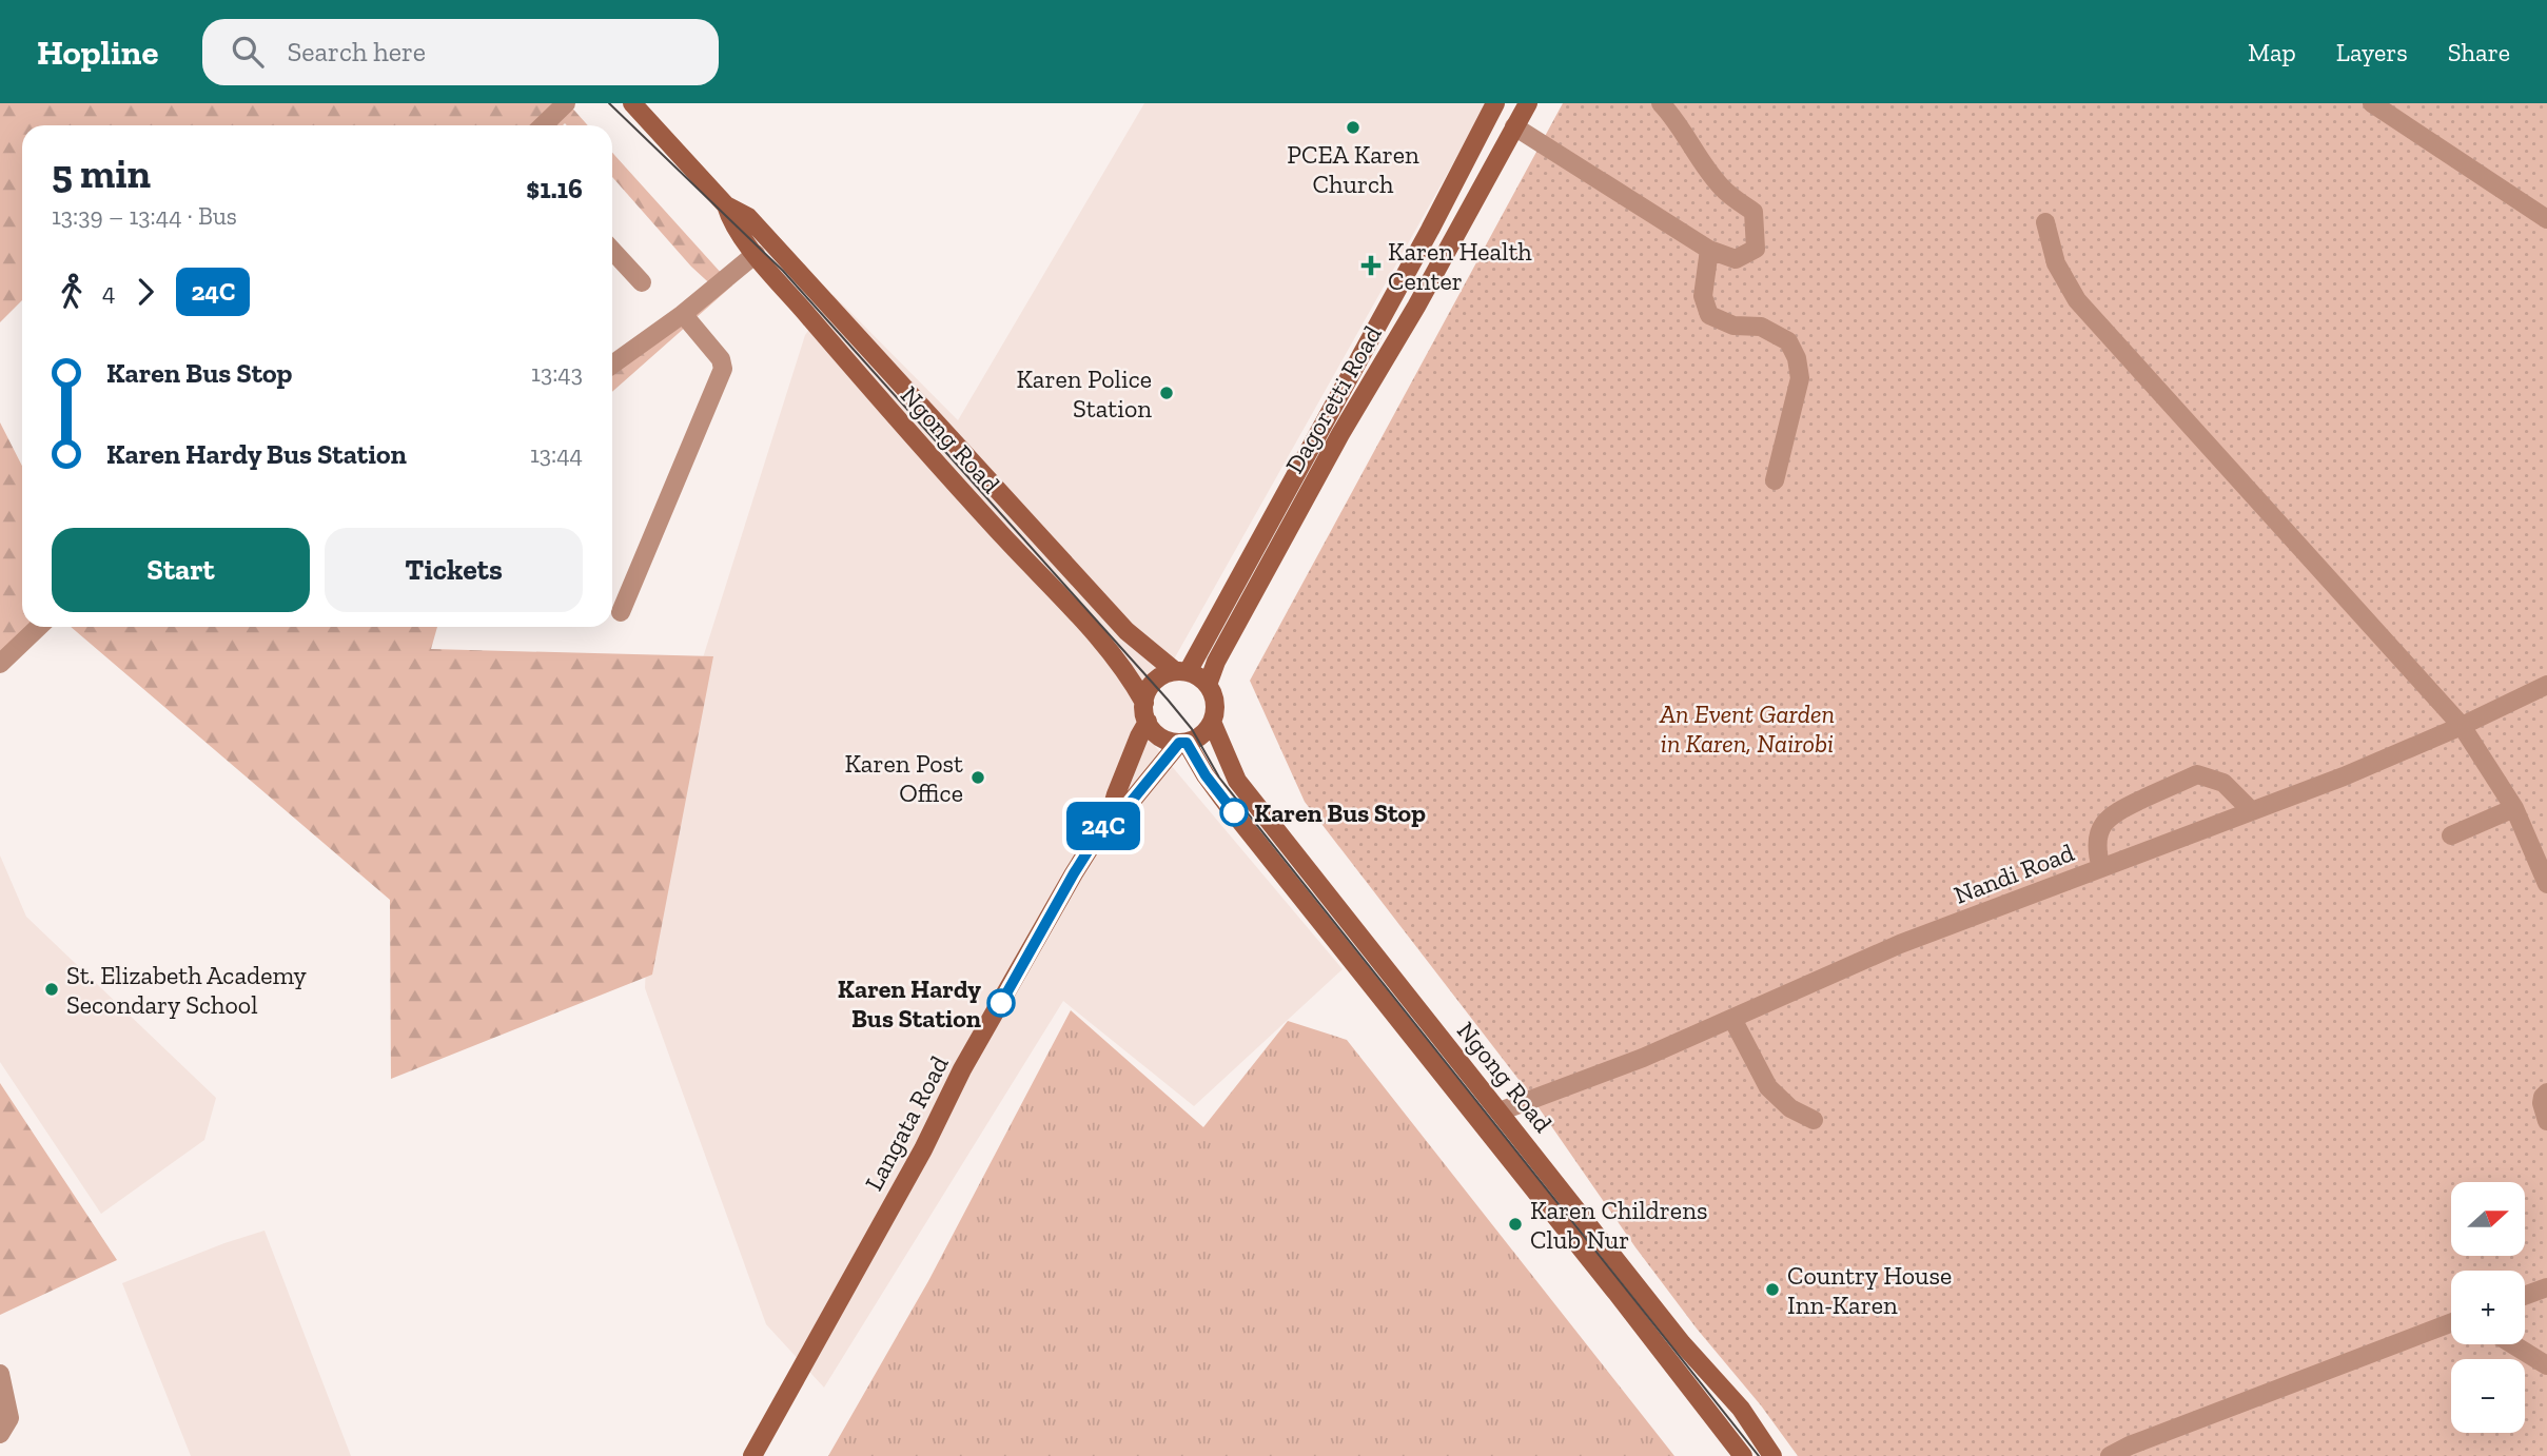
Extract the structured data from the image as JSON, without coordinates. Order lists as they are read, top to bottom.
{
  "streets": {
    "main road": ["Dagoretti Road", "Ngong Road", "Langata Road"],
    "street": ["Nandi Road"]
  },
  "crossings": [
    ["Dagoretti Road", "Ngong Road"],
    ["Ngong Road", "Nandi Road"]
  ],
  "parks": ["An Event Garden in Karen, Nairobi"],
  "places": {
    "other": [
      "PCEA Karen Church",
      "Karen Police Station",
      "Karen Post Office",
      "Karen Bus Stop",
      "St. Elizabeth Academy Secondary School",
      "Karen Hardy Bus Station",
      "Karen Childrens Club Nur",
      "Country House Inn-Karen"
    ],
    "health": ["Karen Health Center"]
  },
  "lines": ["bus line 24C"],
  "north": "right",
  "page": {
    "header": "Hopline",
    "search": "Search here",
    "nav": ["Map", "Layers", "Share"],
    "on_map": "24C",
    "heading": ["5 min", "13:39 – 13:44 · Bus", "$1.16"],
    "legs": ["4", "24C"],
    "list": [
      {
        "name": "Karen Bus Stop",
        "value": "13:43"
      },
      {
        "name": "Karen Hardy Bus Station",
        "value": "13:44"
      }
    ],
    "buttons": ["Start", "Tickets"],
    "map_buttons": ["+", "−"]
  }
}
